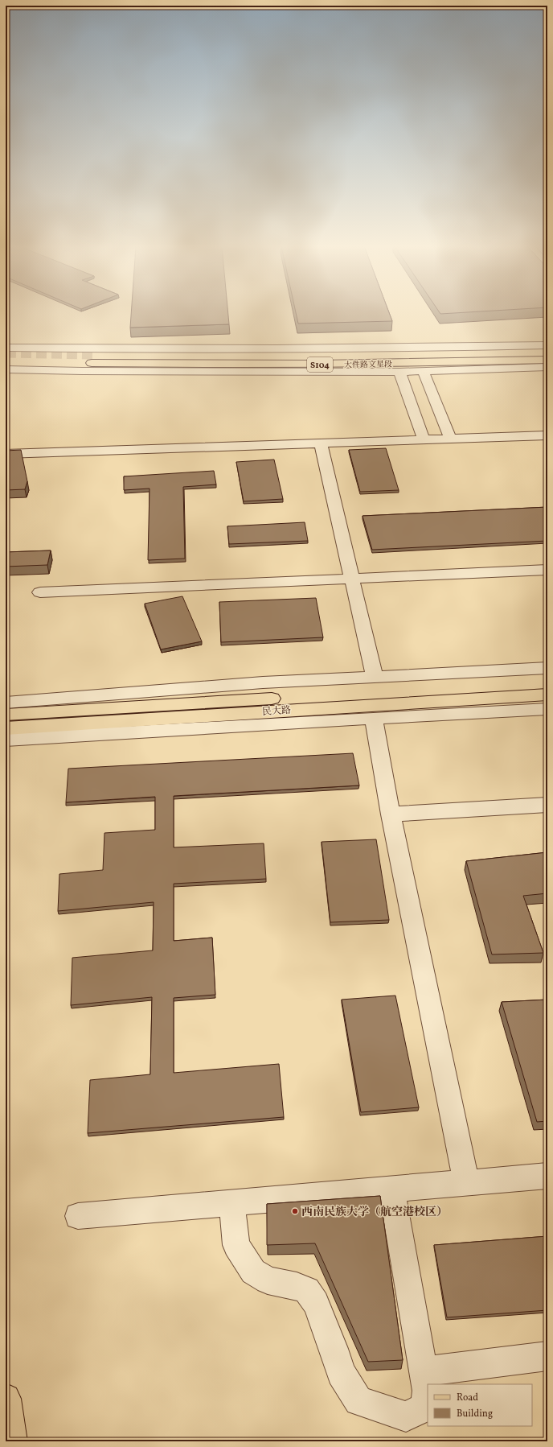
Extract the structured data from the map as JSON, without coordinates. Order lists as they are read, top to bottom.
{
  "streets": {
    "main road": ["大件路文星段", "S104", "民大路"]
  },
  "places": ["西南民族大学（航空港校区）"],
  "legend": ["Road", "Building"]
}
